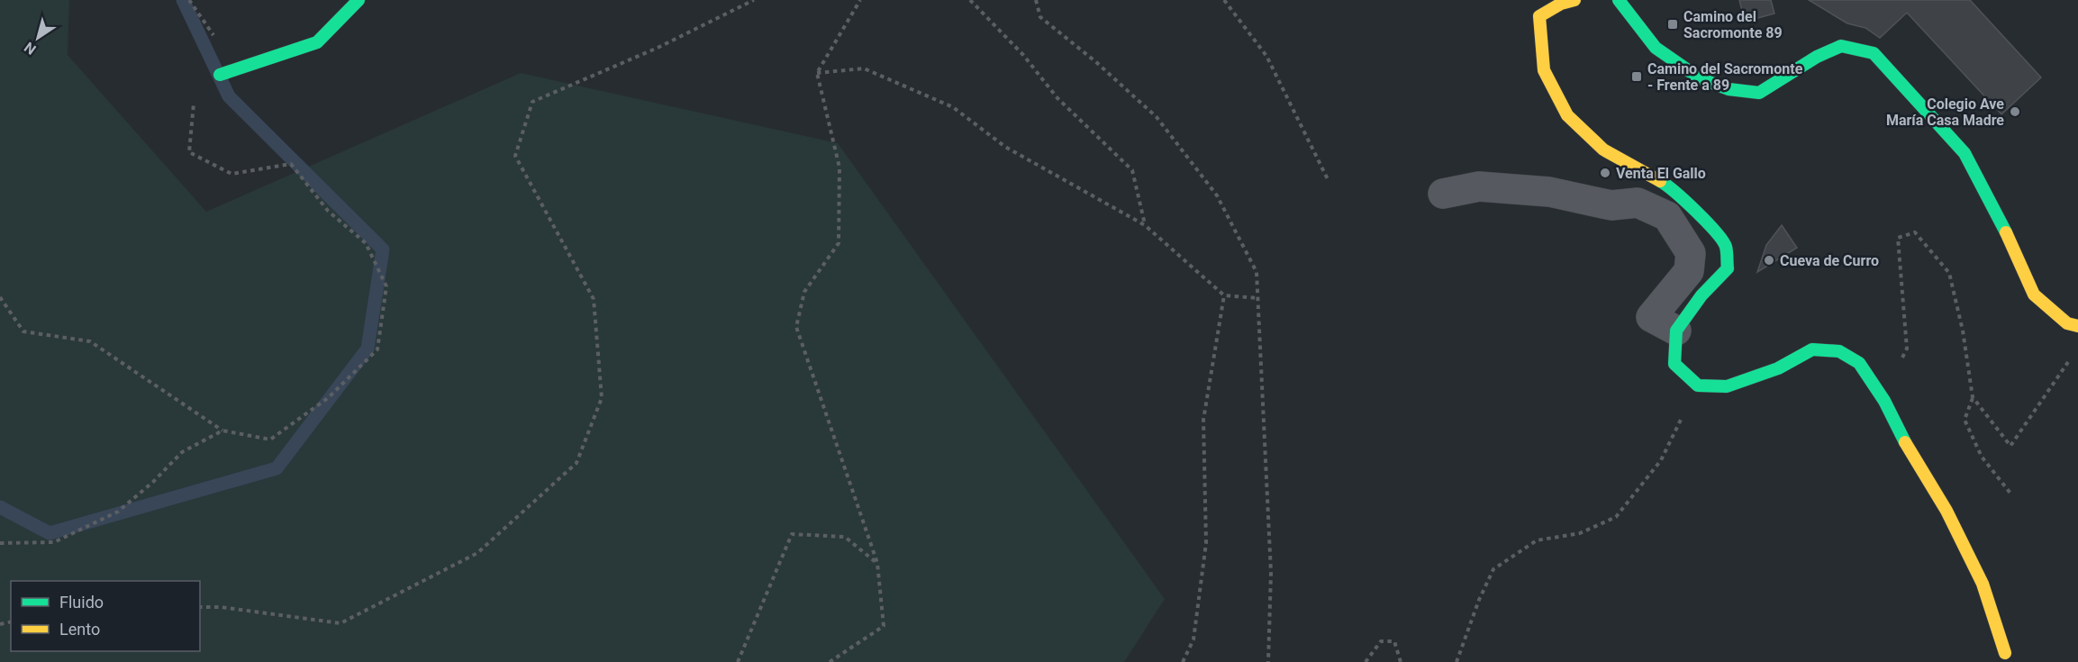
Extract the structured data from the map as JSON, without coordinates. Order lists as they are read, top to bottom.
{
  "places": {
    "transit": ["Camino del Sacromonte 89", "Camino del Sacromonte - Frente a 89"],
    "other": ["Colegio Ave María Casa Madre", "Venta El Gallo", "Cueva de Curro"]
  },
  "legend": ["Fluido", "Lento"],
  "north": "bottom left"
}
